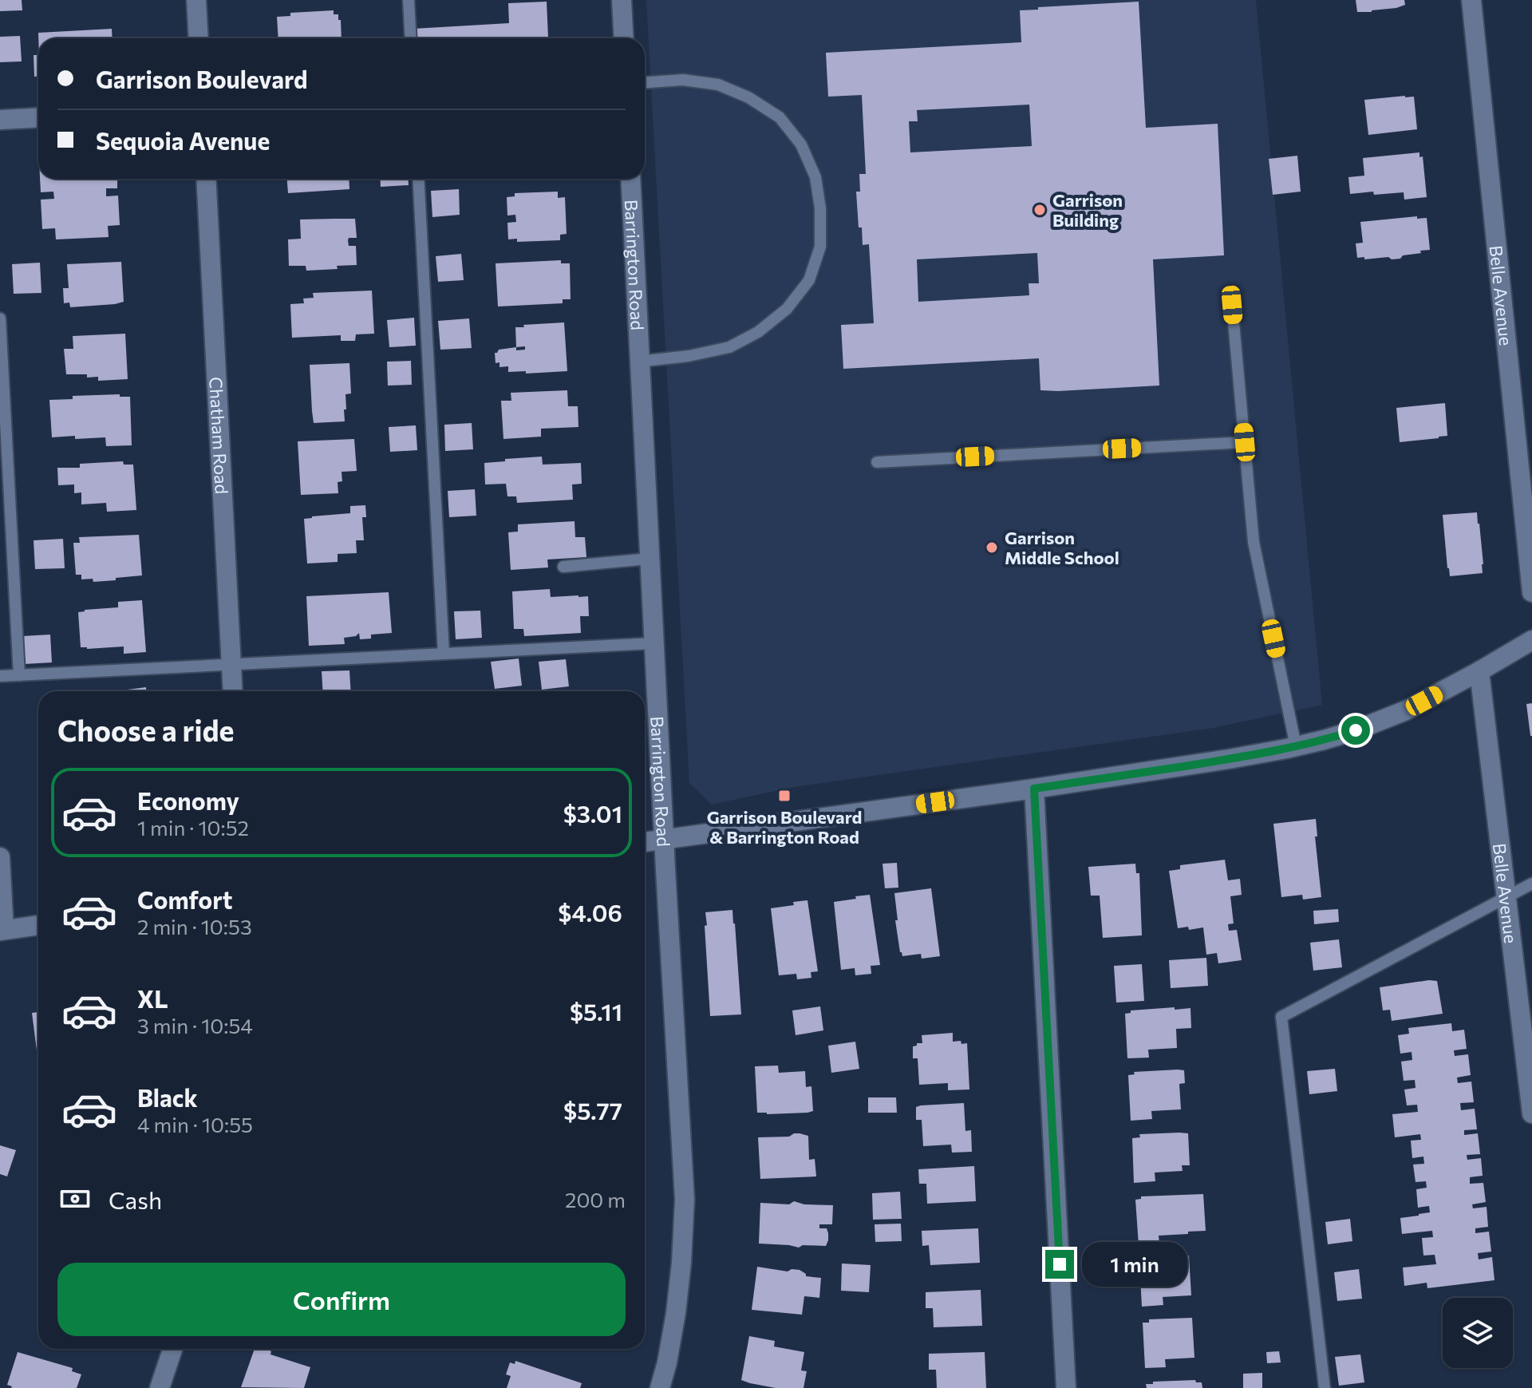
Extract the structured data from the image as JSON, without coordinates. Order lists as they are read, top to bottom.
{
  "streets": {
    "street": ["Barrington Road", "Belle Avenue", "Chatham Road"]
  },
  "places": {
    "other": ["Garrison Building", "Garrison Middle School"],
    "transit": ["Garrison Boulevard & Barrington Road"]
  },
  "page": {
    "banner": ["Garrison Boulevard", "Sequoia Avenue"],
    "heading": "Choose a ride",
    "list": [
      {
        "name": "Economy",
        "note": "1 min · 10:52",
        "value": "$3.01"
      },
      {
        "name": "Comfort",
        "note": "2 min · 10:53",
        "value": "$4.06"
      },
      {
        "name": "XL",
        "note": "3 min · 10:54",
        "value": "$5.11"
      },
      {
        "name": "Black",
        "note": "4 min · 10:55",
        "value": "$5.77"
      }
    ],
    "pay": ["Cash", "200 m"],
    "bubble": "1 min",
    "buttons": "Confirm"
  }
}
